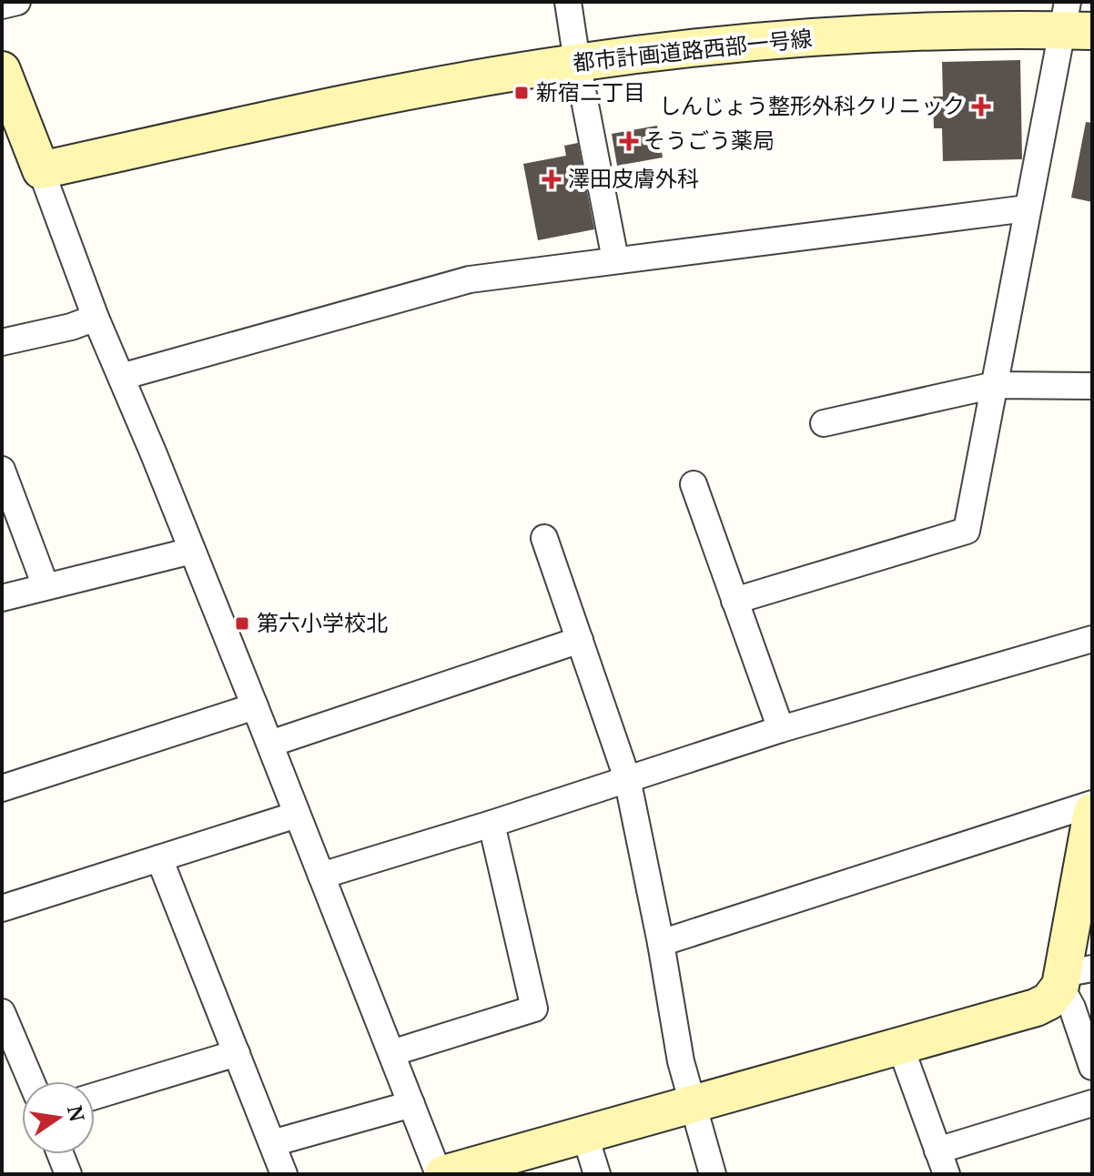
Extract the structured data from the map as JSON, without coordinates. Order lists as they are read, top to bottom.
{
  "streets": {
    "street": ["都市計画道路西部一号線"]
  },
  "places": {
    "transit": ["新宿二丁目", "第六小学校北"],
    "health": ["しんじょう整形外科クリニック", "そうごう薬局", "澤田皮膚外科"]
  },
  "north": "right"
}
